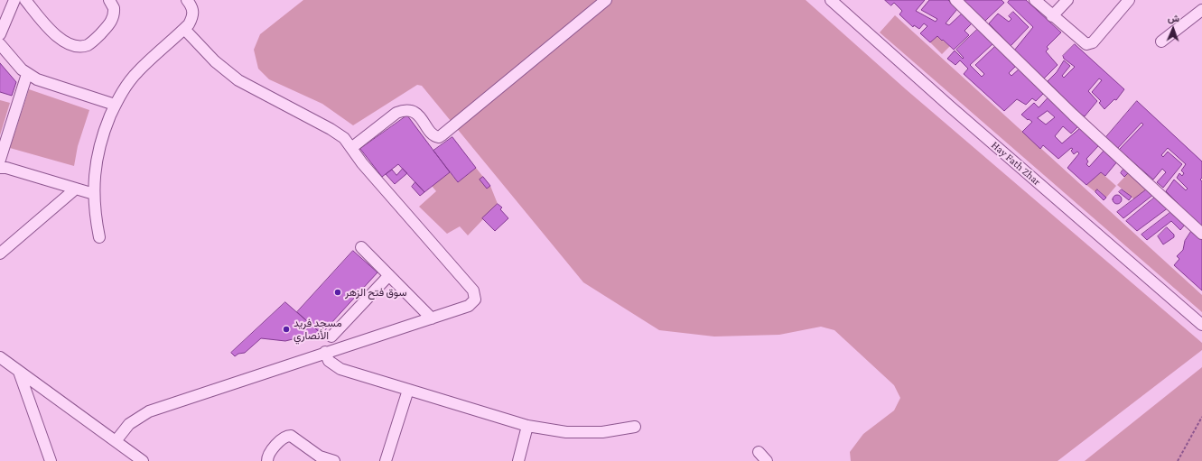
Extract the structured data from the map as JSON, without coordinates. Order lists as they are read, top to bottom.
{
  "streets": {
    "street": ["Hay Fath Zhar"]
  },
  "places": ["سوق فتح الزهر", "مسجد فريد الأنصاري"],
  "north": "top"
}
